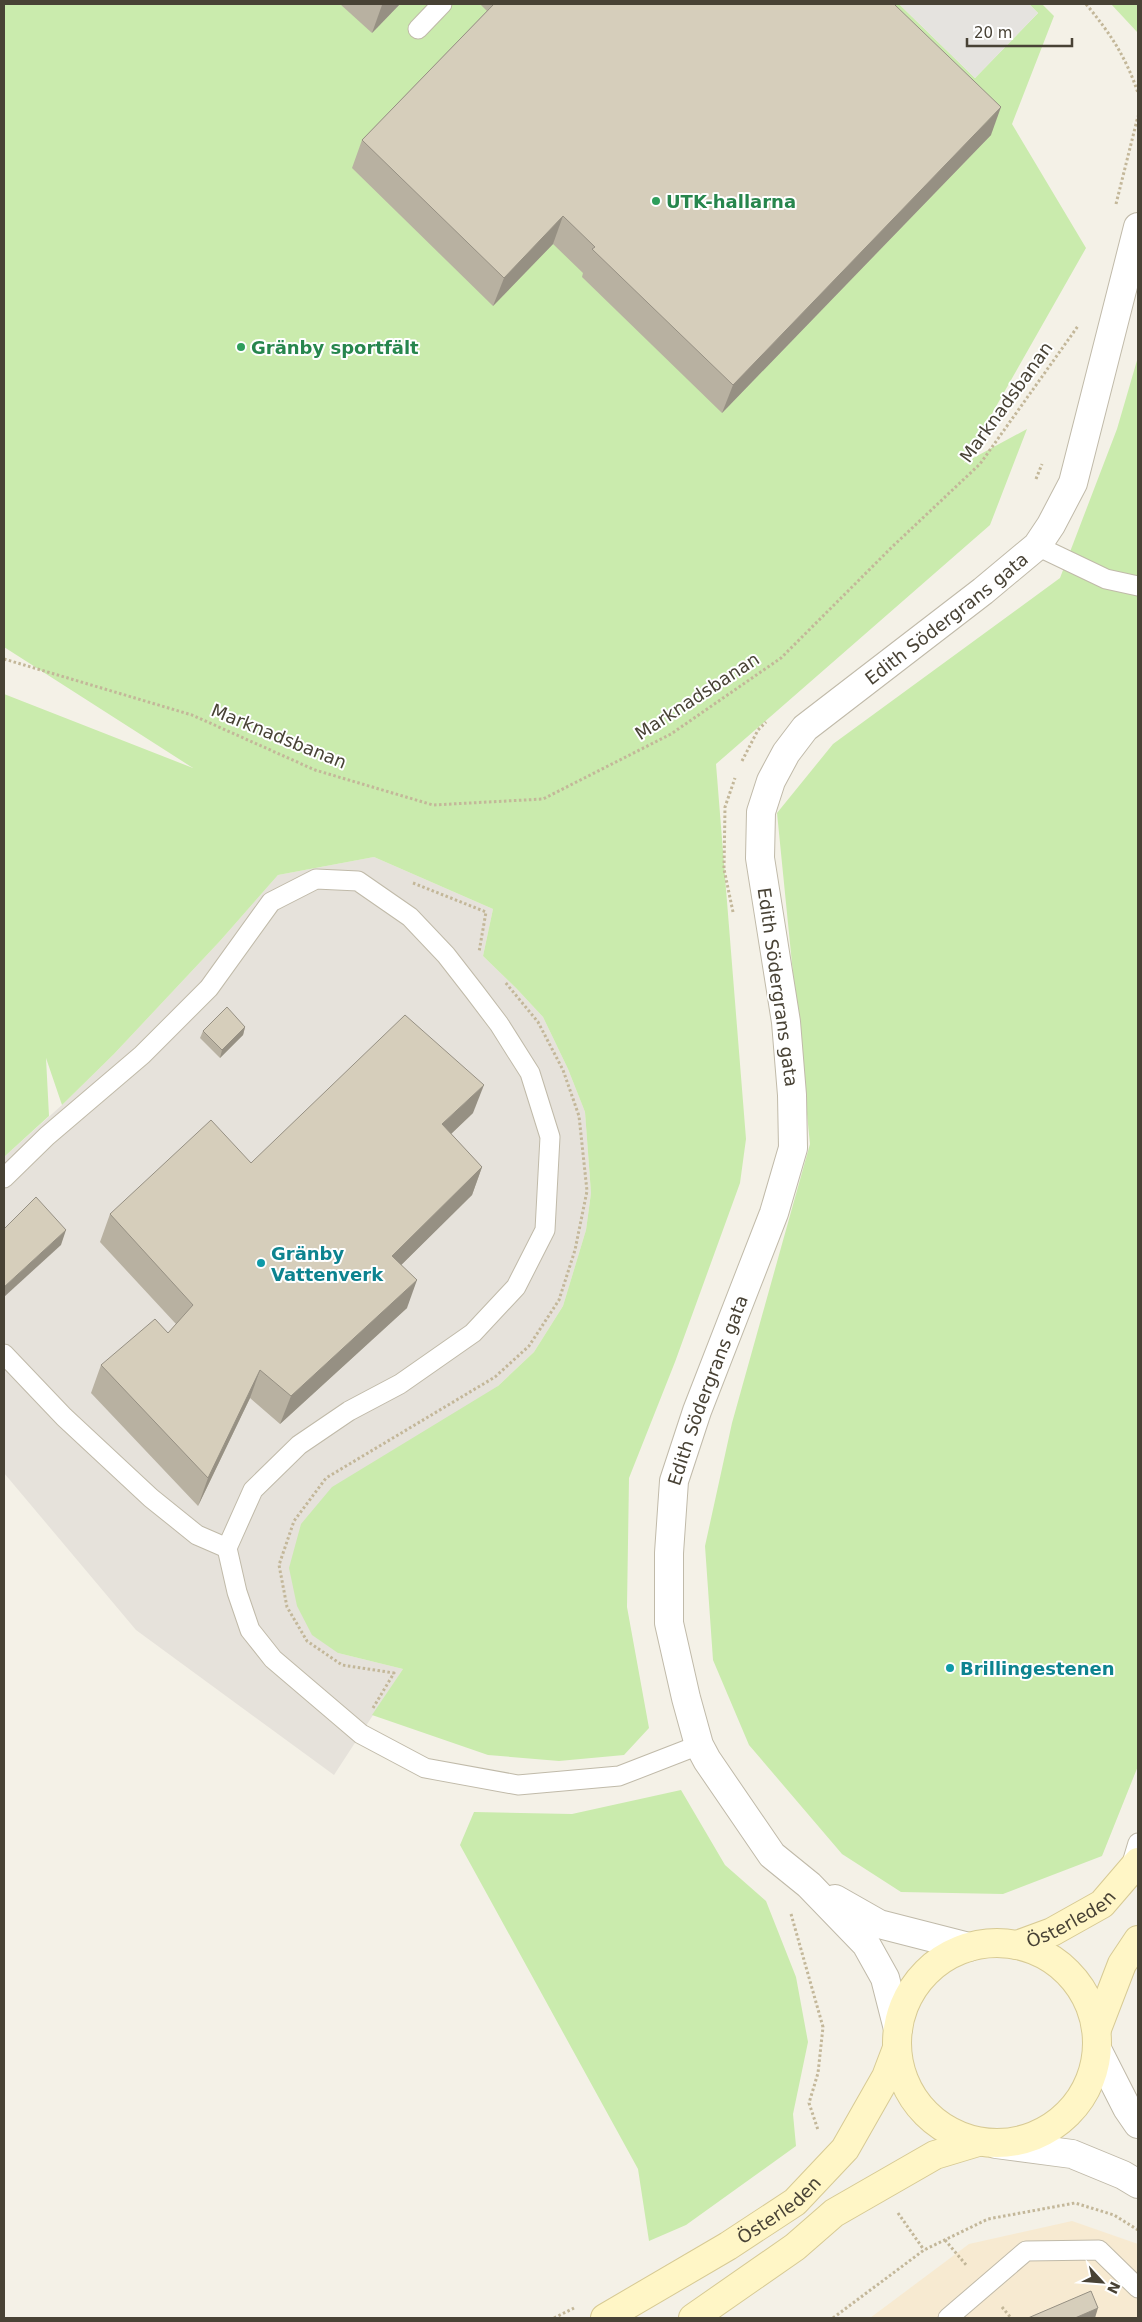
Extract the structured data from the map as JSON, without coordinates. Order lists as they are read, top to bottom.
{
  "streets": {
    "main road": ["Österleden"],
    "street": ["Edith Södergrans gata"],
    "path": ["Marknadsbanan"]
  },
  "places": [
    "UTK-hallarna",
    "Gränby sportfält",
    "Gränby Vattenverk",
    "Brillingestenen"
  ],
  "scale_bar": "20 m",
  "north": "bottom right"
}
